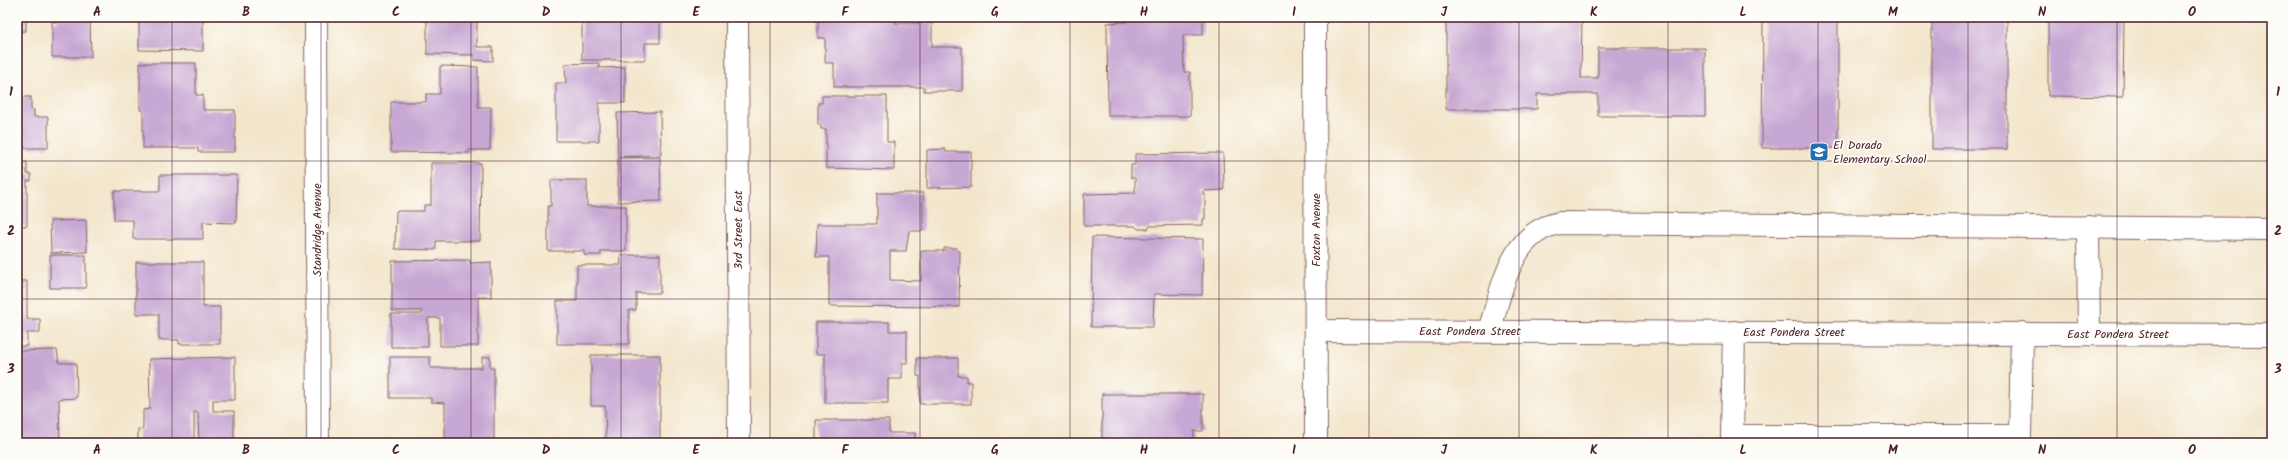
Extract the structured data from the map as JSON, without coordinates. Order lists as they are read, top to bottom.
{
  "streets": {
    "street": [
      "Standridge Avenue",
      "3rd Street East",
      "Foxton Avenue",
      "East Pondera Street"
    ]
  },
  "crossings": [
    ["Foxton Avenue", "East Pondera Street"]
  ],
  "places": {
    "school or university": ["El Dorado Elementary School"]
  },
  "grid": {
    "columns": [
      "A",
      "B",
      "C",
      "D",
      "E",
      "F",
      "G",
      "H",
      "I",
      "J",
      "K",
      "L",
      "M",
      "N",
      "O"
    ],
    "rows": ["1", "2", "3"]
  }
}
